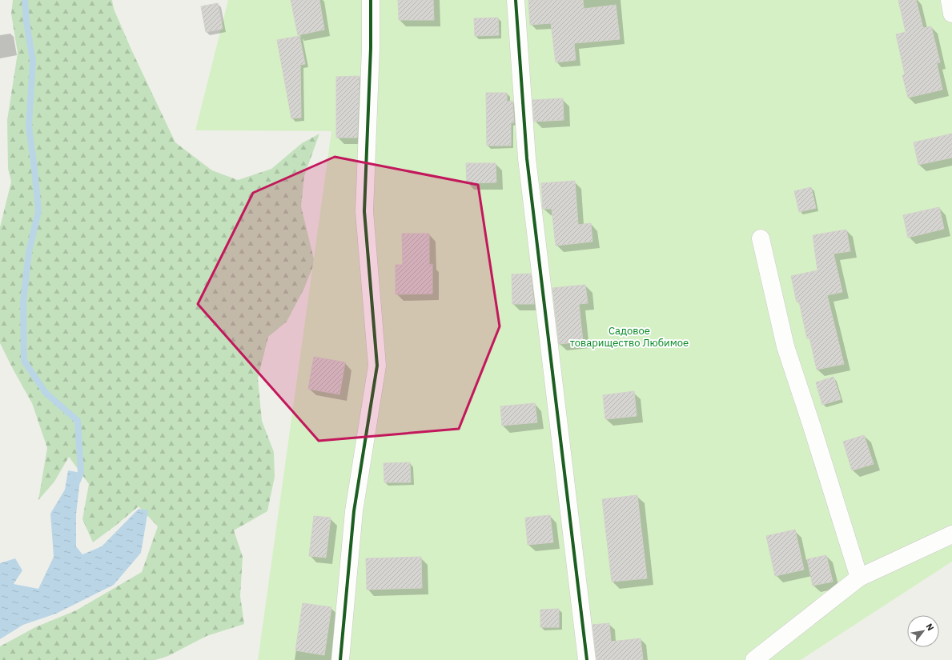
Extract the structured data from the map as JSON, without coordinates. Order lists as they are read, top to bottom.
{
  "parks": ["Садовое товарищество Любимое"],
  "north": "top right"
}
